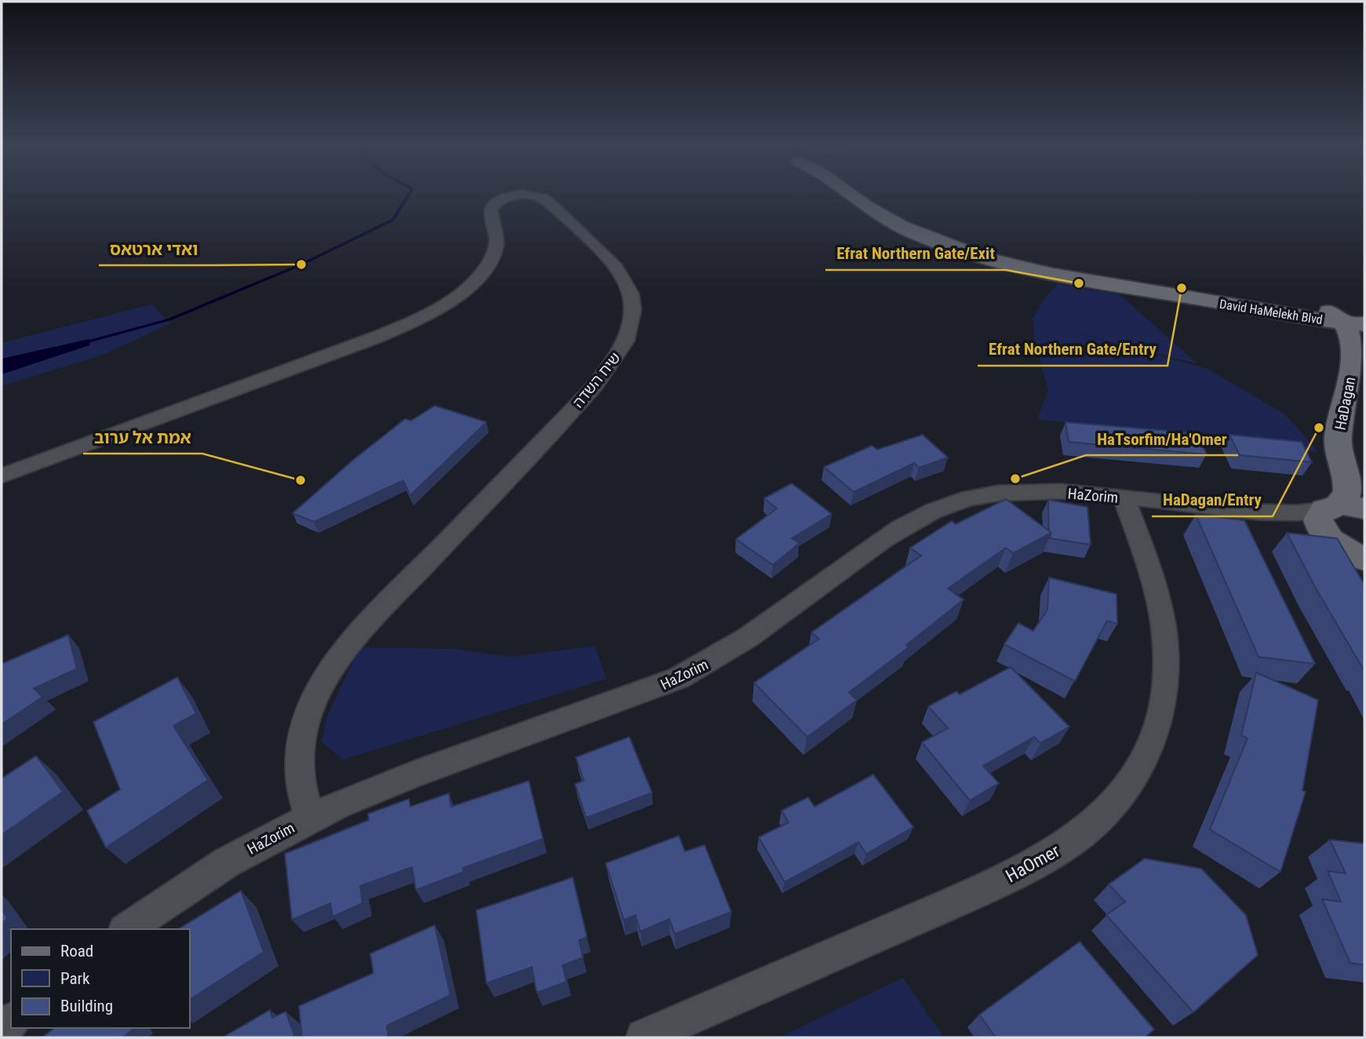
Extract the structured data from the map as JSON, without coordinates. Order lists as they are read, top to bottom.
{
  "streets": {
    "street": [
      "David HaMelekh Blvd",
      "שיח השדה",
      "HaDagan",
      "HaZorim",
      "HaOmer"
    ]
  },
  "crossings": [
    ["David HaMelekh Blvd", "HaDagan"],
    ["שיח השדה", "HaZorim"],
    ["HaZorim", "HaOmer"]
  ],
  "places": [
    "ואדי ארטאס",
    "Efrat Northern Gate/Exit",
    "Efrat Northern Gate/Entry",
    "HaDagan/Entry",
    "HaTsorfim/Ha'Omer",
    "אמת אל ערוב"
  ],
  "legend": ["Road", "Park", "Building"]
}
